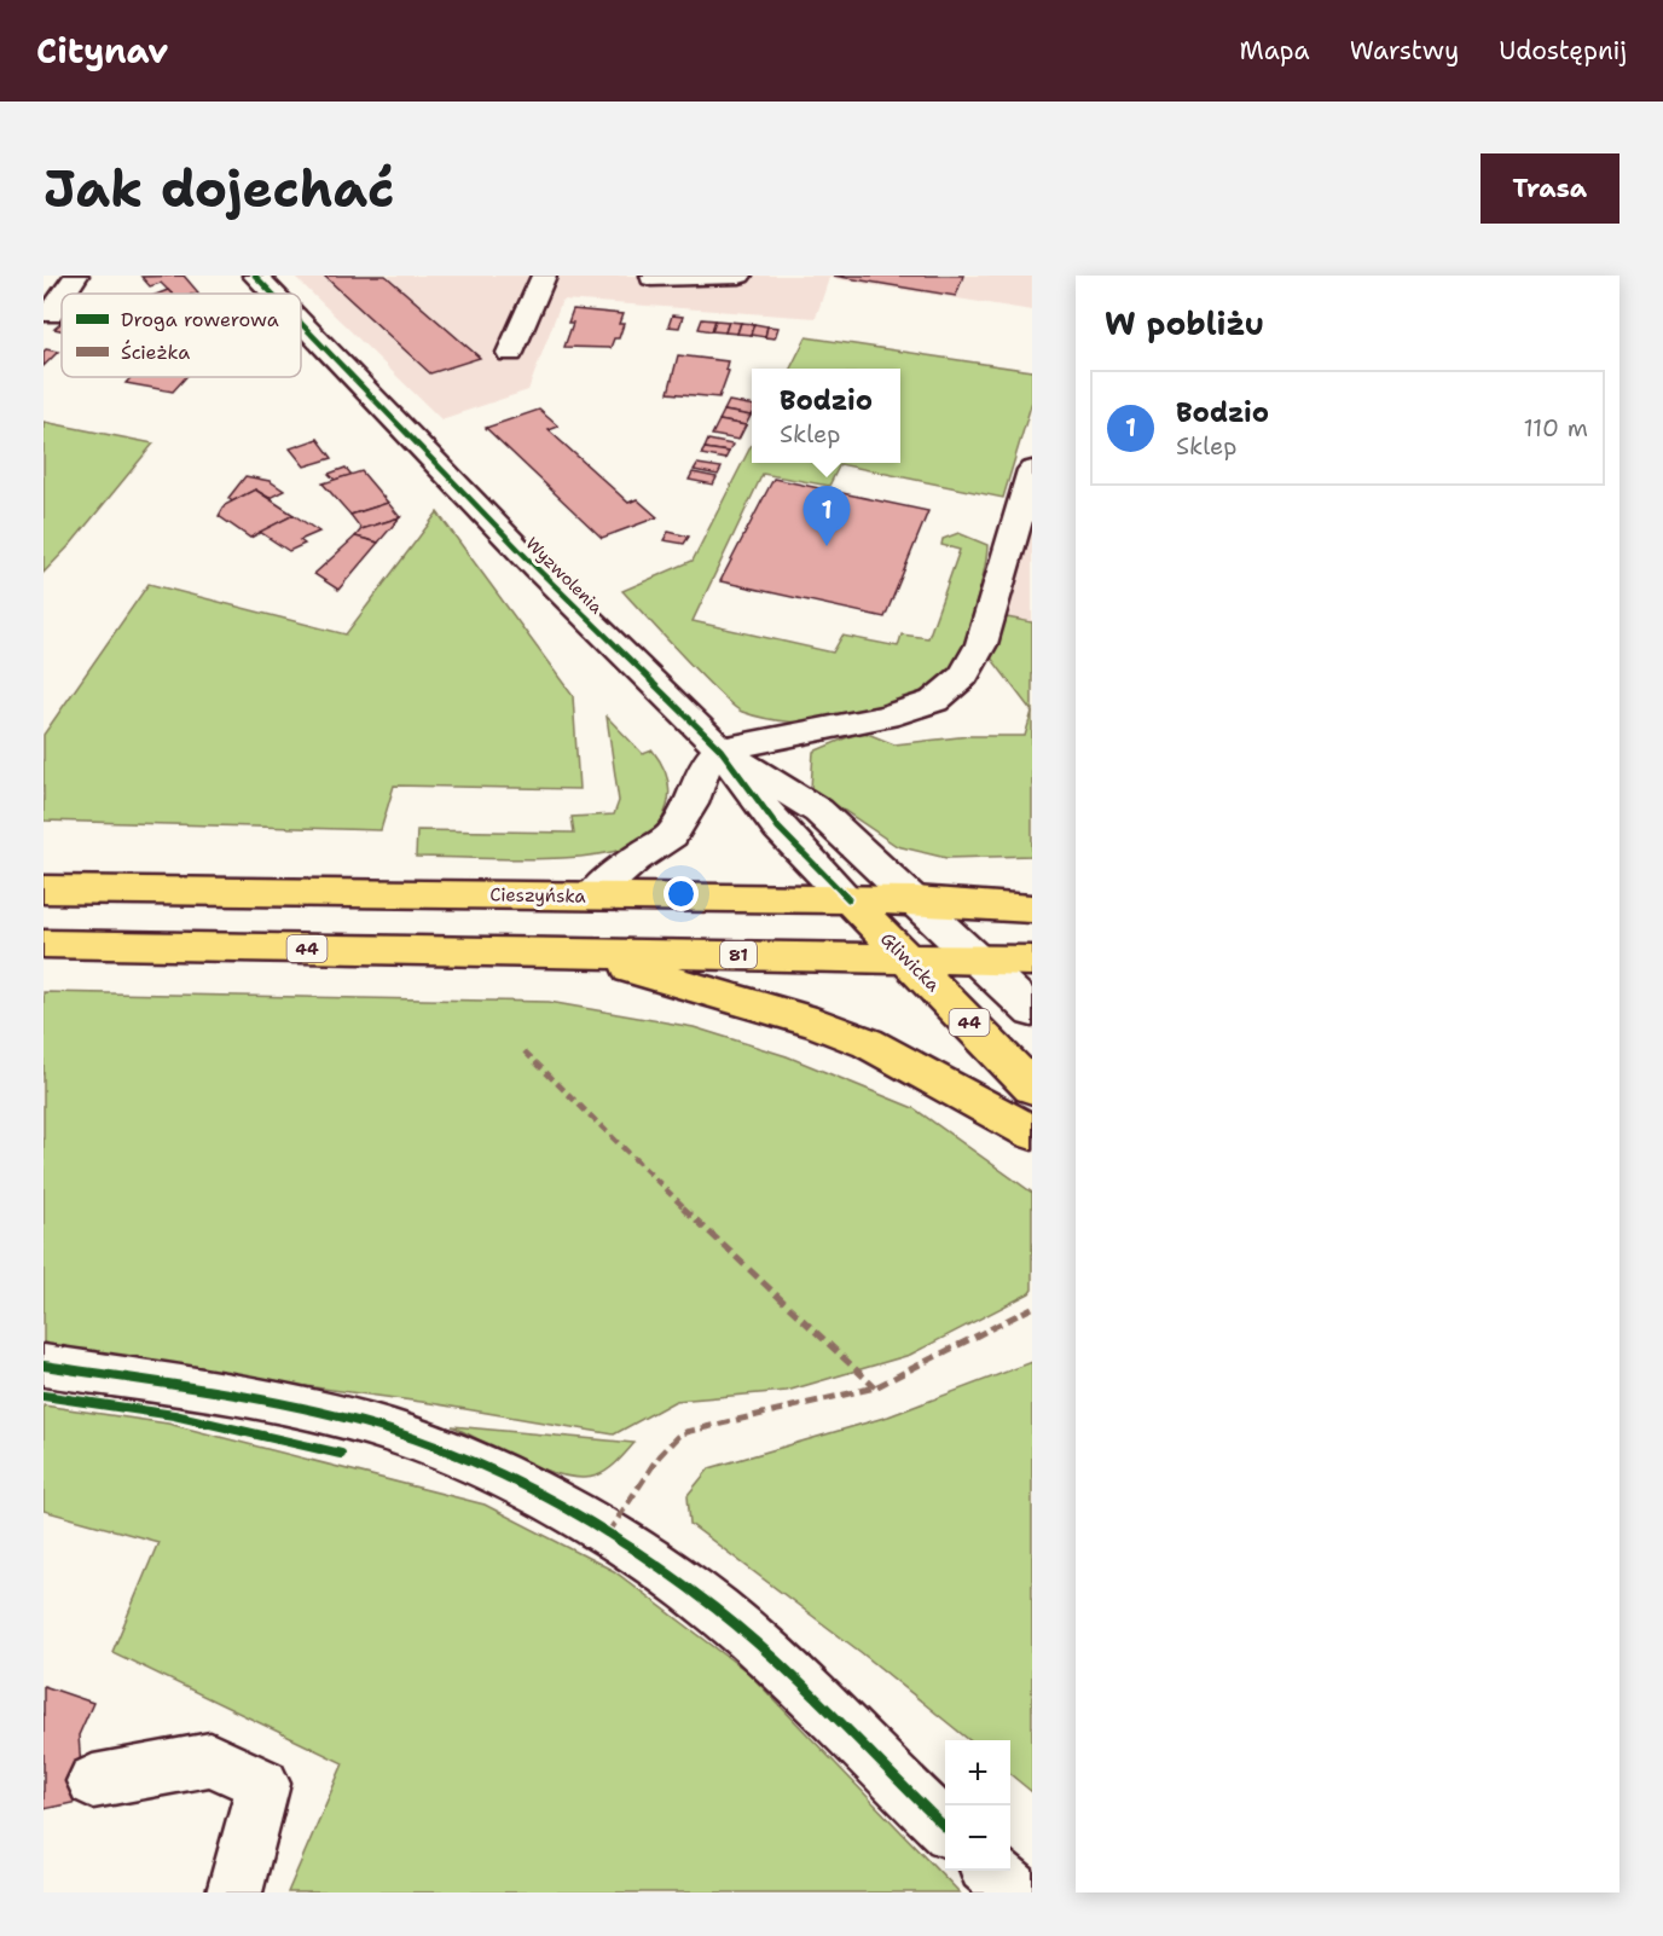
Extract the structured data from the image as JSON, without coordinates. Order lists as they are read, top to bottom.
{
  "streets": {
    "main road": [
      "Cieszyńska",
      "44",
      "81",
      "Gliwicka"
    ],
    "street": ["Wyzwolenia"]
  },
  "crossings": [
    ["Wyzwolenia", "Cieszyńska"],
    ["Wyzwolenia", "Gliwicka"],
    ["Cieszyńska", "Gliwicka"],
    ["44", "81"],
    ["81", "Gliwicka"]
  ],
  "legend": ["Droga rowerowa", "Ścieżka"],
  "page": {
    "header": "Citynav",
    "nav": ["Mapa", "Warstwy", "Udostępnij"],
    "buttons": "Trasa",
    "title": "Jak dojechać",
    "heading": "W pobliżu",
    "popup": ["Bodzio", "Sklep"],
    "list": [
      {
        "mark": "1",
        "name": "Bodzio",
        "note": "Sklep",
        "value": "110 m"
      }
    ],
    "pins": "1",
    "map_buttons": ["+", "−"]
  }
}
